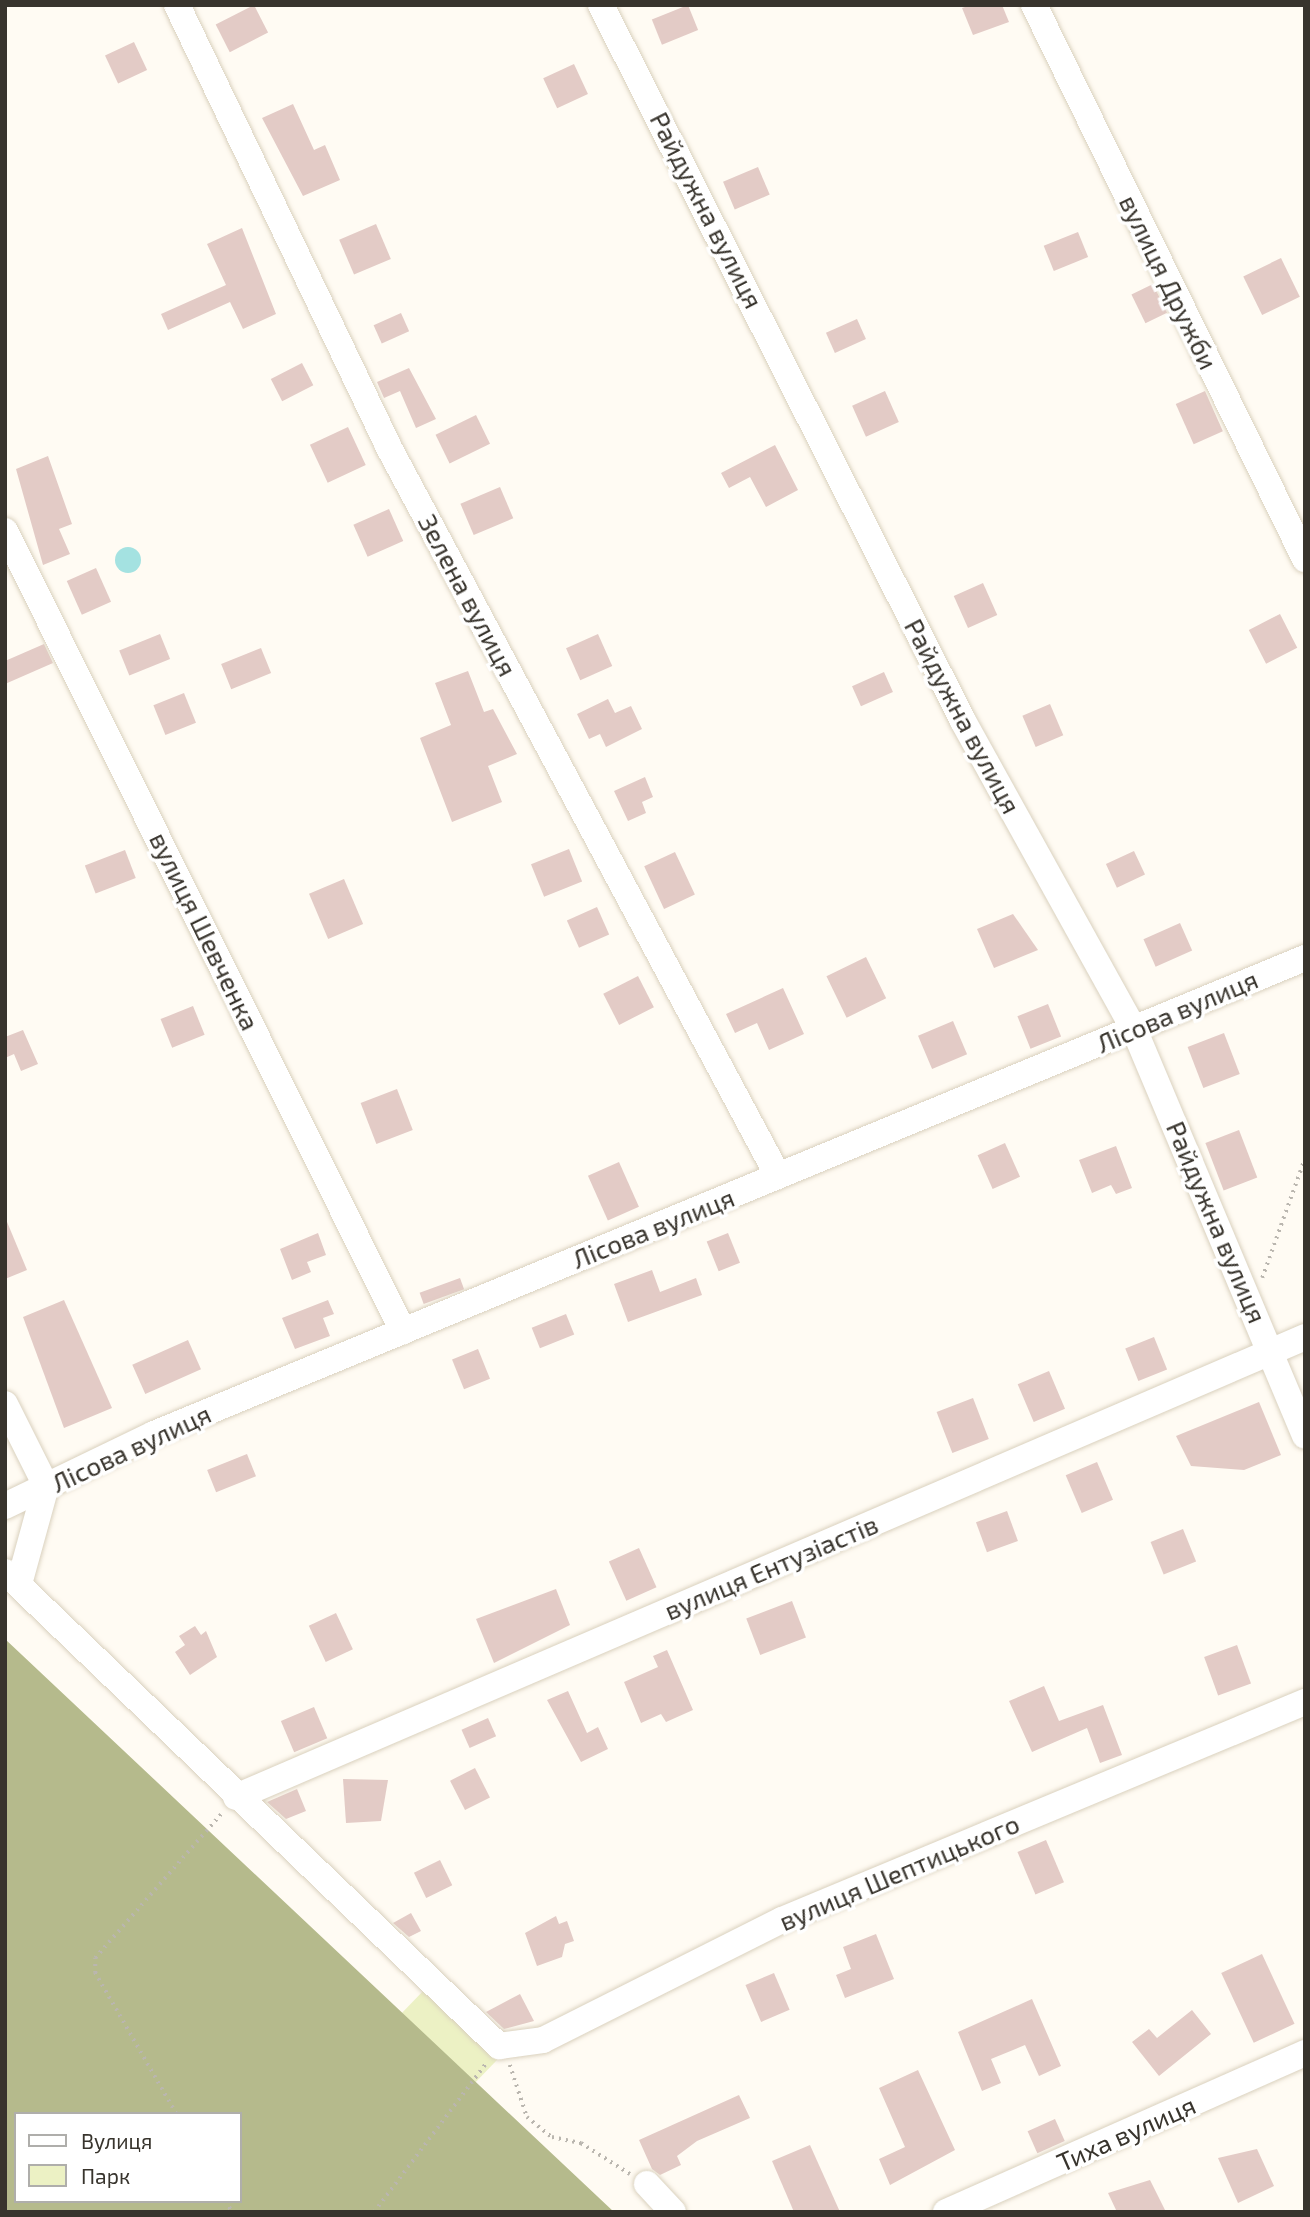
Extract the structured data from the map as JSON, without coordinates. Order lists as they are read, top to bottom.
{
  "streets": {
    "street": [
      "Райдужна вулиця",
      "вулиця Дружби",
      "Зелена вулиця",
      "вулиця Шевченка",
      "Лісова вулиця",
      "вулиця Ентузіастів",
      "вулиця Шептицького",
      "Тиха вулиця"
    ]
  },
  "crossings": [
    ["Райдужна вулиця", "Лісова вулиця"],
    ["Райдужна вулиця", "вулиця Ентузіастів"],
    ["Зелена вулиця", "Лісова вулиця"],
    ["вулиця Шевченка", "Лісова вулиця"]
  ],
  "legend": ["Вулиця", "Парк"]
}
